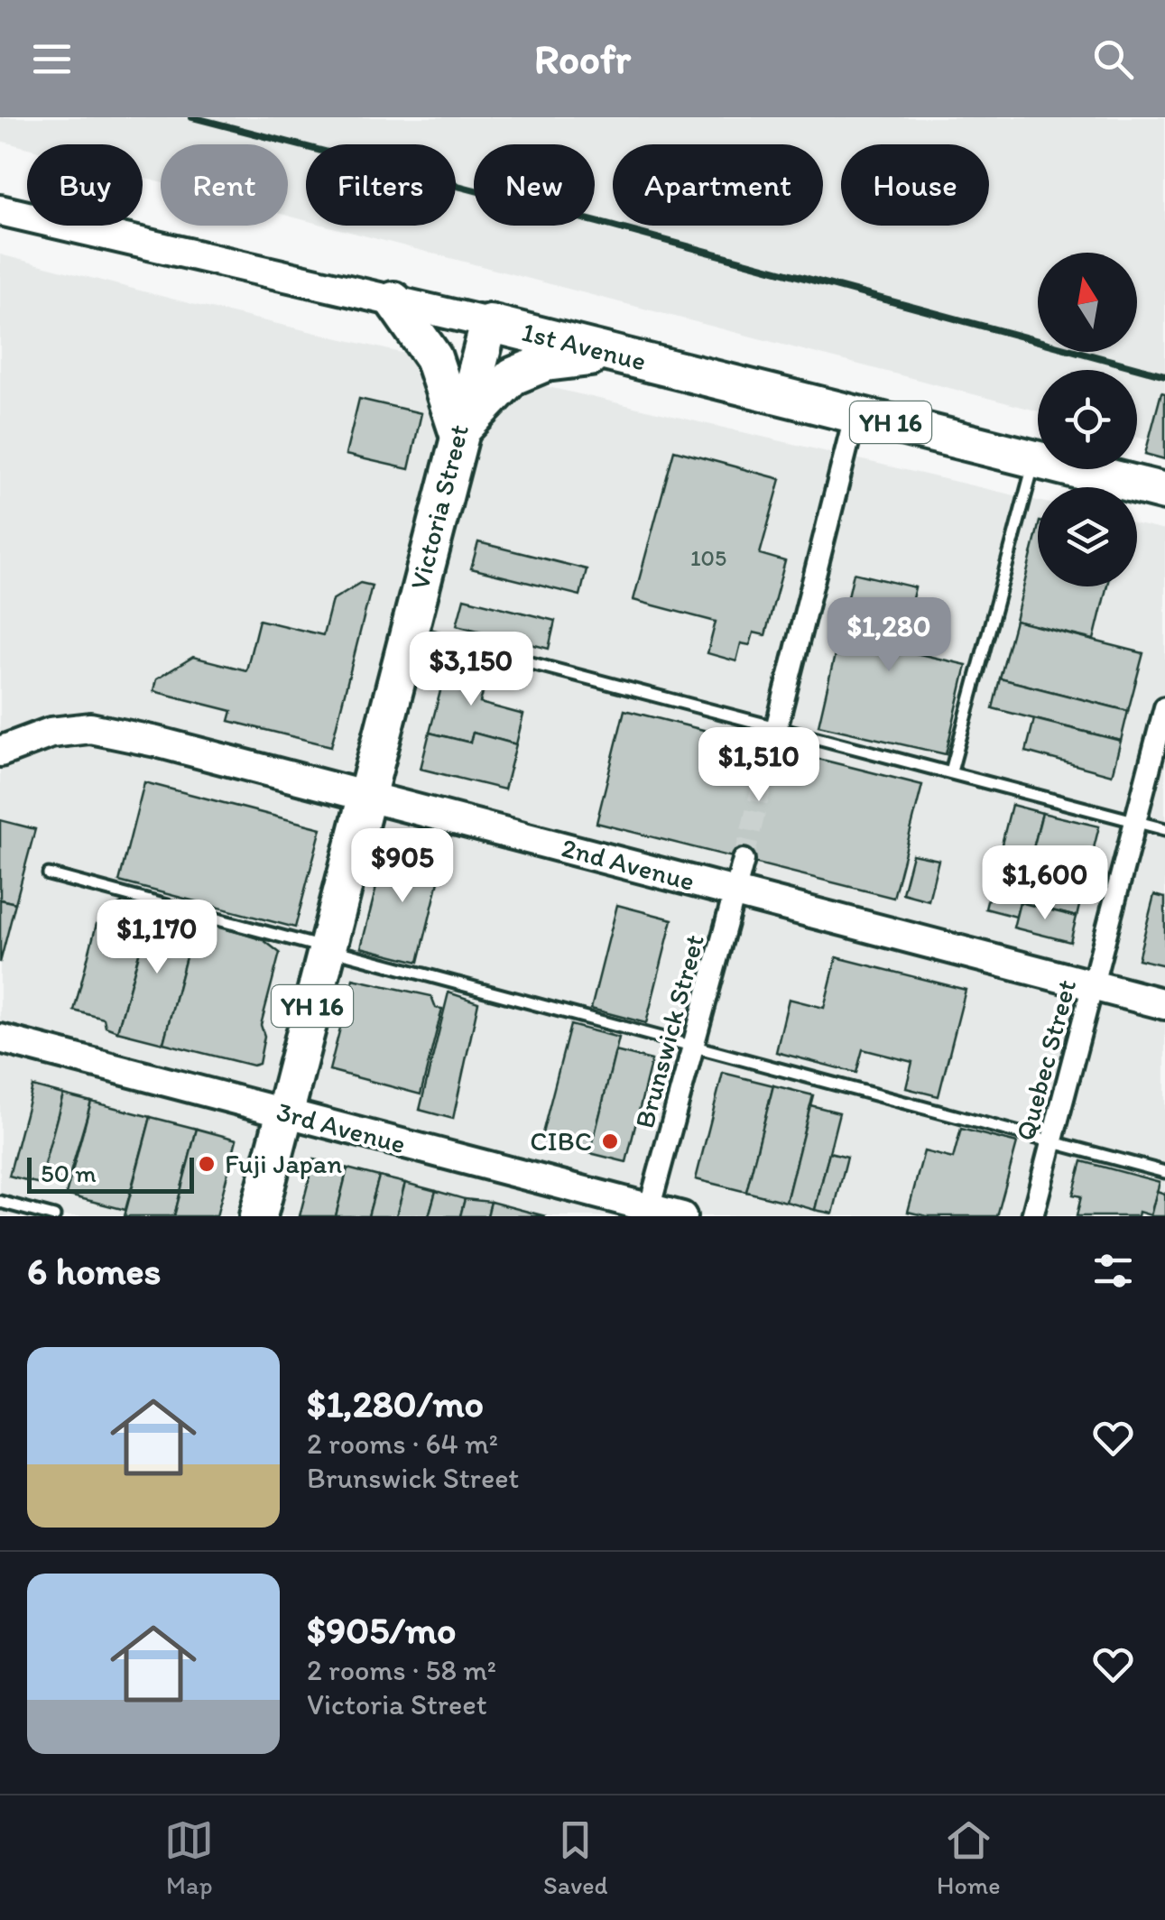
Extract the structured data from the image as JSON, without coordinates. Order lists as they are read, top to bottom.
{
  "streets": {
    "highway": ["1st Avenue", "YH 16", "Victoria Street"],
    "main road": ["2nd Avenue"],
    "street": ["Brunswick Street", "Quebec Street", "3rd Avenue"]
  },
  "crossings": [
    ["1st Avenue", "Victoria Street"],
    ["Victoria Street", "2nd Avenue"],
    ["Victoria Street", "3rd Avenue"],
    ["2nd Avenue", "Brunswick Street"],
    ["2nd Avenue", "Quebec Street"],
    ["Brunswick Street", "3rd Avenue"]
  ],
  "places": ["CIBC", "Fuji Japan"],
  "house_numbers": ["105"],
  "scale_bar": "50 m",
  "north": "top",
  "page": {
    "header": "Roofr",
    "chip": [
      "Buy",
      "Rent",
      "Filters",
      "New",
      "Apartment",
      "House"
    ],
    "price": [
      "$1,280",
      "$3,150",
      "$1,510",
      "$905",
      "$1,600",
      "$1,170"
    ],
    "scale": "50 m",
    "heading": "6 homes",
    "list": [
      {
        "name": "$1,280/mo",
        "note": "2 rooms · 64 m² · Brunswick Street"
      },
      {
        "name": "$905/mo",
        "note": "2 rooms · 58 m² · Victoria Street"
      }
    ],
    "tabs": ["Map", "Saved", "Home"]
  }
}
